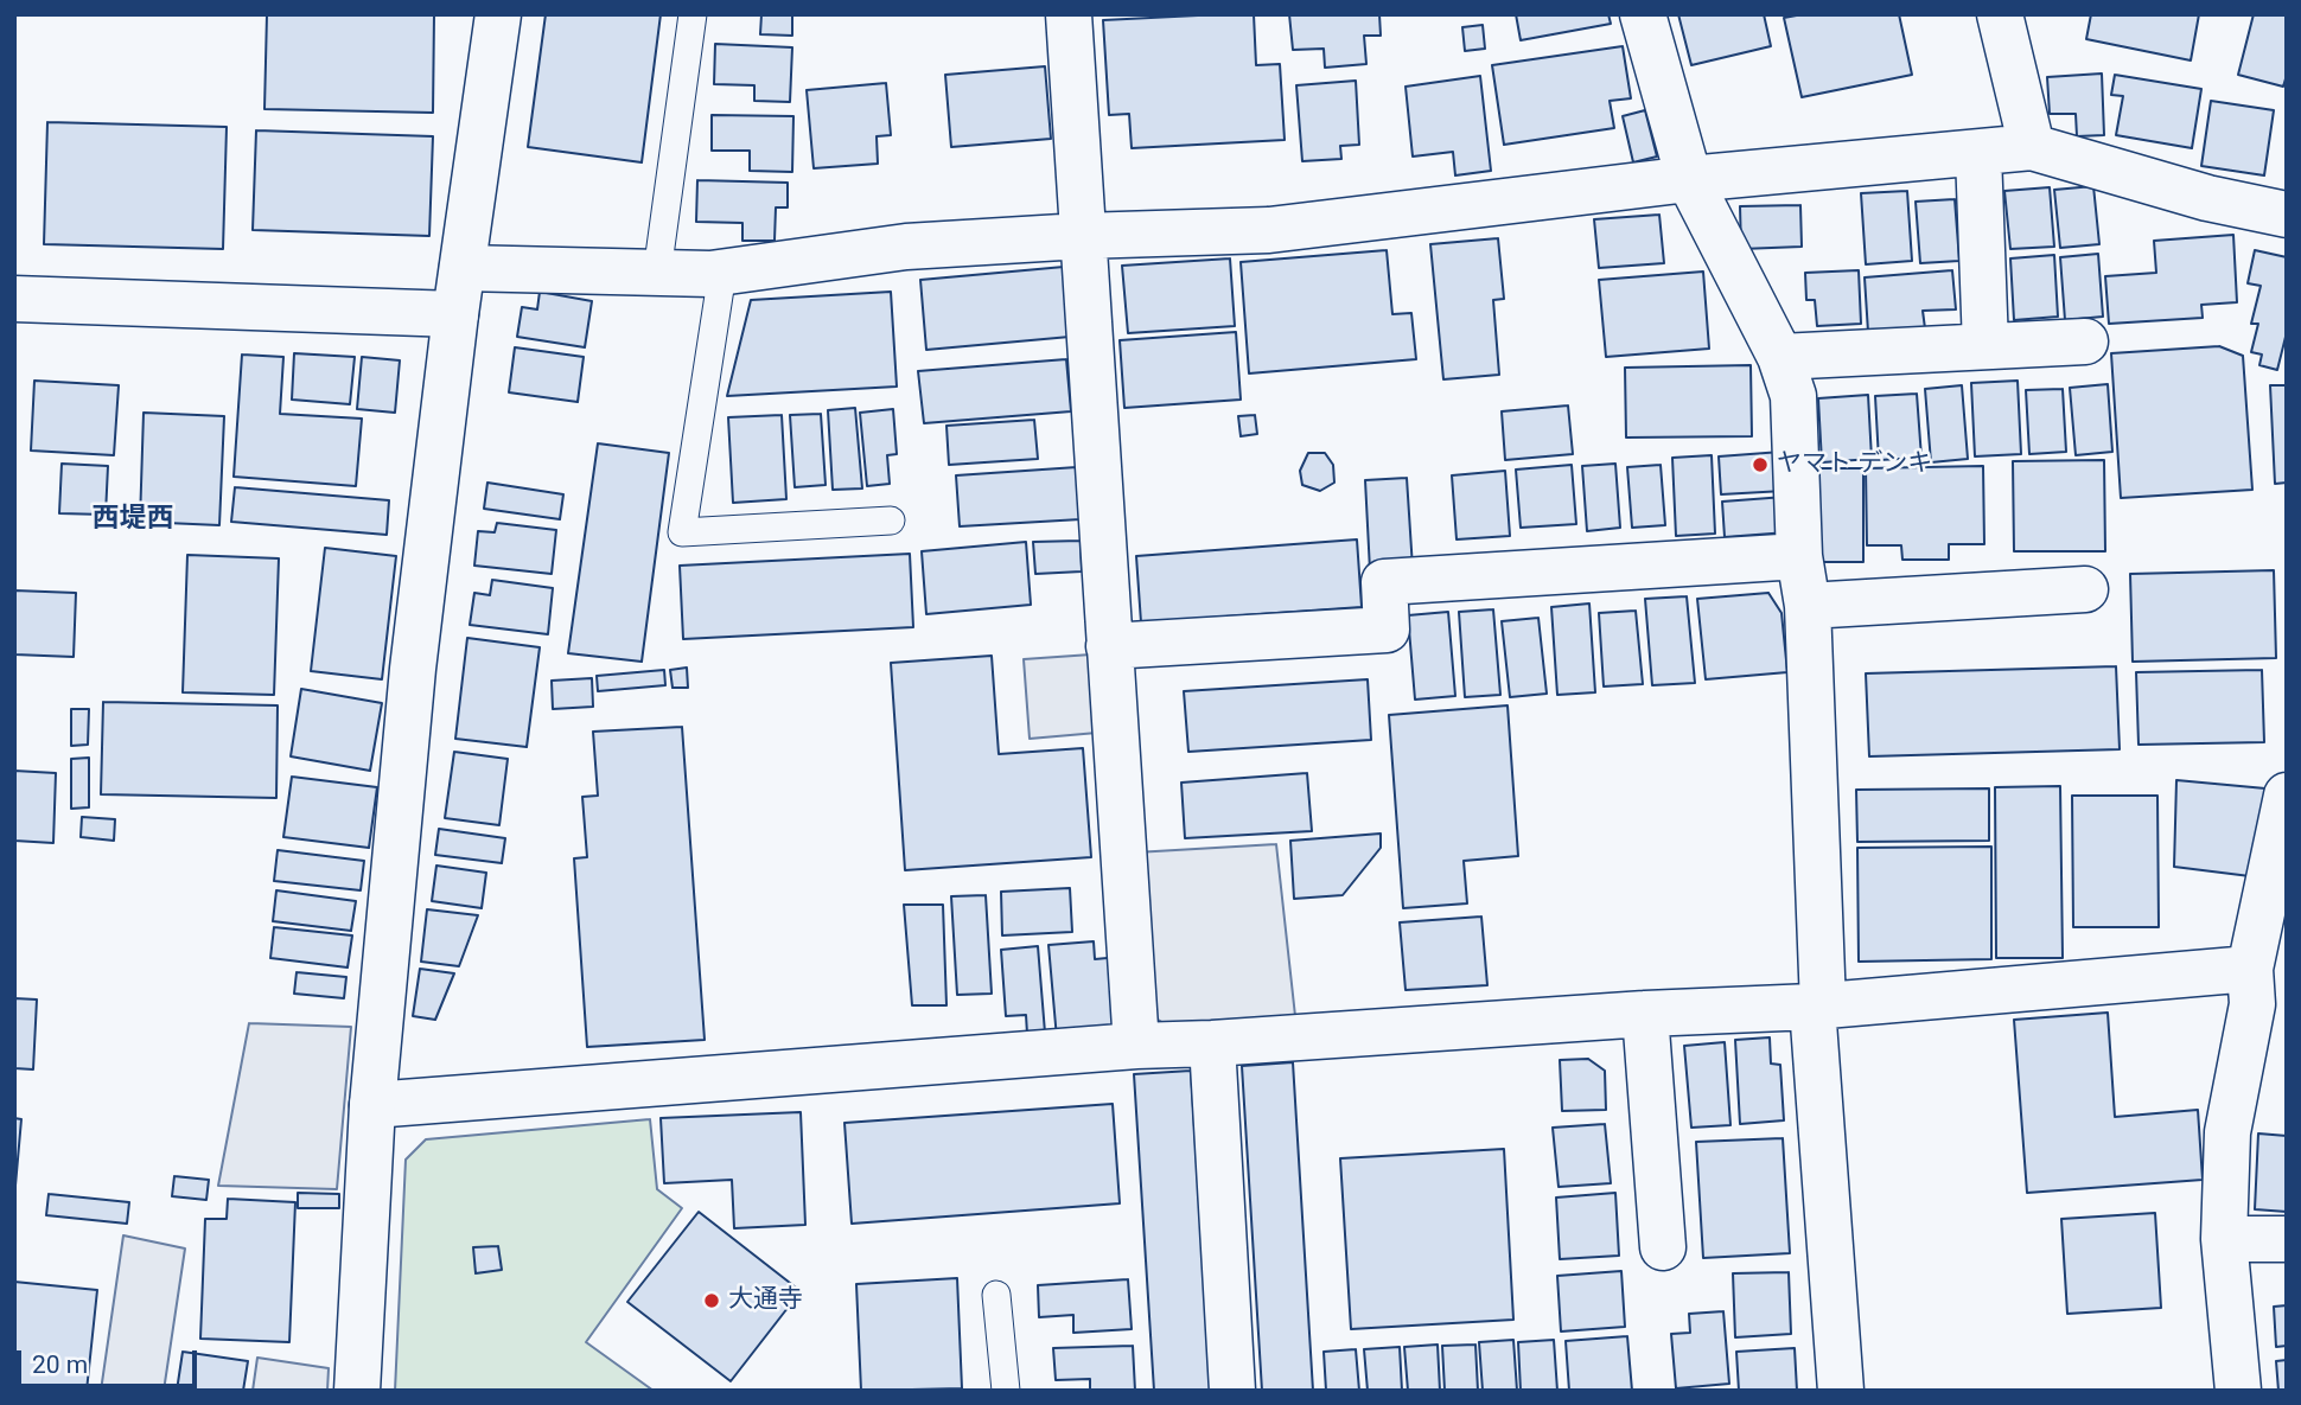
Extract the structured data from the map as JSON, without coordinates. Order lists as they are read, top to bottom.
{
  "districts": ["西堤西"],
  "places": ["ヤマト デンキ", "大通寺"],
  "scale_bar": "20 m"
}
